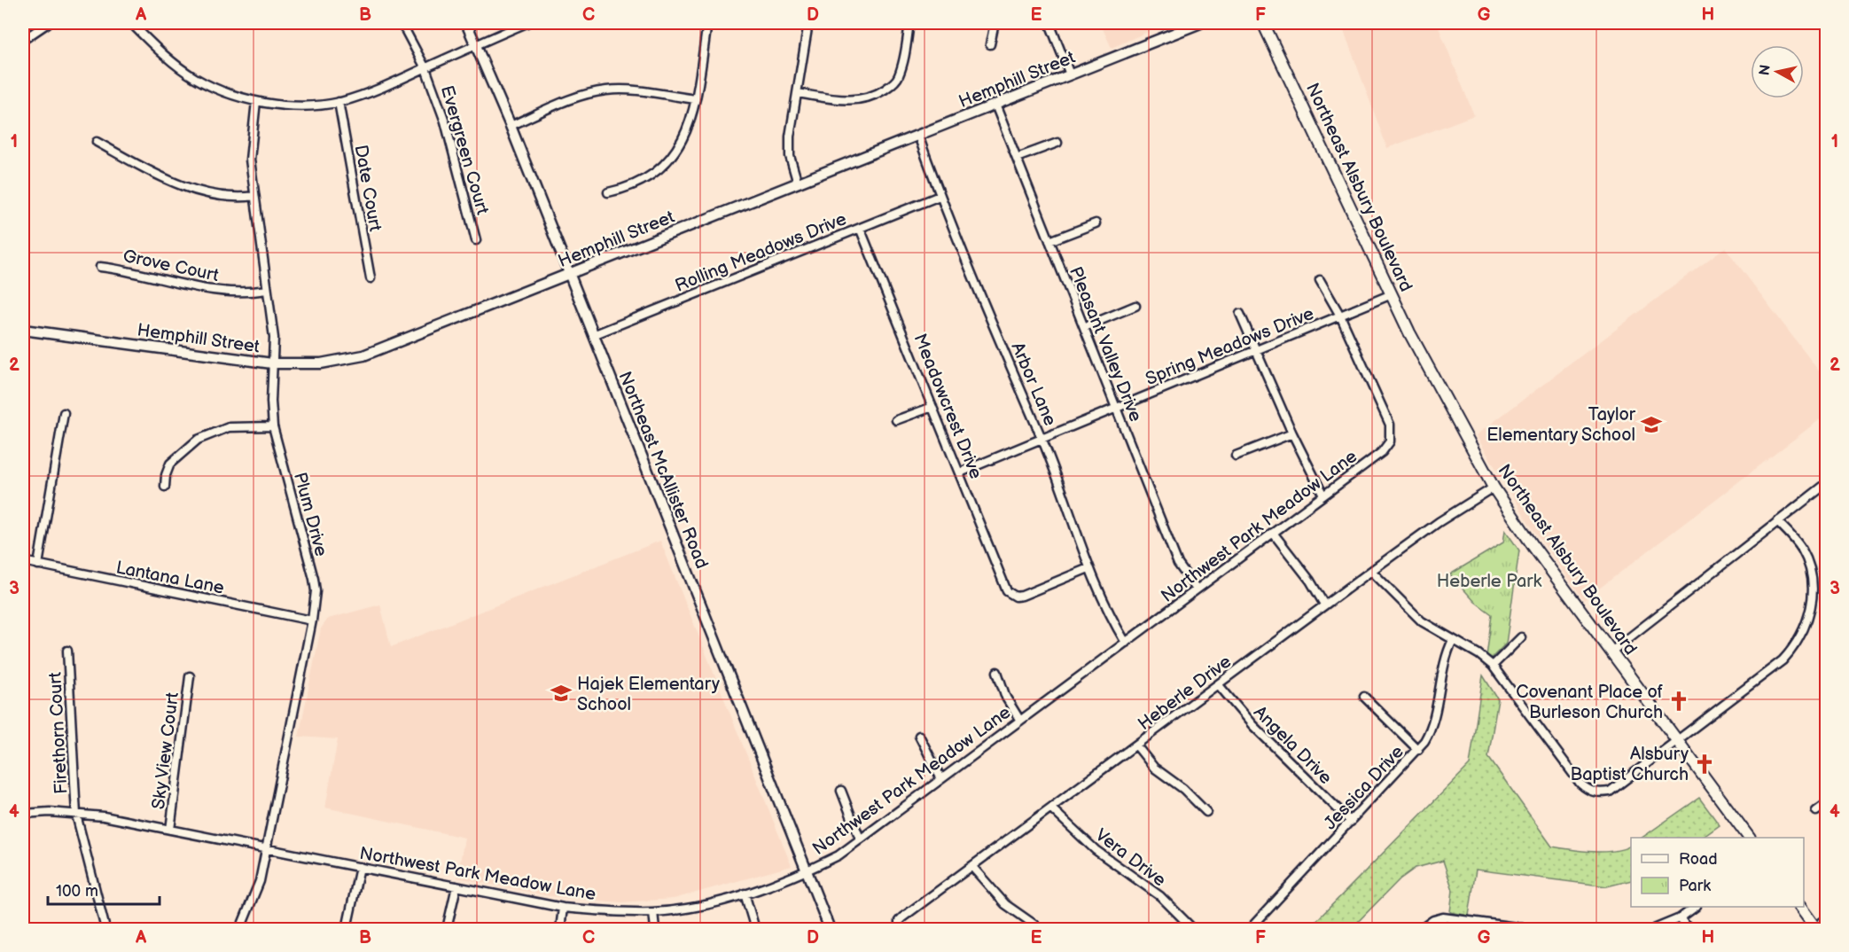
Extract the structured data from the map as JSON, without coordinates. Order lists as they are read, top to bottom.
{
  "streets": {
    "main road": ["Northeast Alsbury Boulevard"],
    "street": [
      "Hemphill Street",
      "Evergreen Court",
      "Date Court",
      "Rolling Meadows Drive",
      "Grove Court",
      "Pleasant Valley Drive",
      "Spring Meadows Drive",
      "Arbor Lane",
      "Meadowcrest Drive",
      "Northeast McAllister Road",
      "Plum Drive",
      "Northwest Park Meadow Lane",
      "Lantana Lane",
      "Heberle Drive",
      "Firethorn Court",
      "Angela Drive",
      "Sky View Court",
      "Jessica Drive",
      "Vera Drive"
    ]
  },
  "crossings": [
    ["Hemphill Street", "Pleasant Valley Drive"],
    ["Hemphill Street", "Arbor Lane"],
    ["Hemphill Street", "Northeast McAllister Road"],
    ["Hemphill Street", "Plum Drive"],
    ["Northeast Alsbury Boulevard", "Spring Meadows Drive"],
    ["Northeast Alsbury Boulevard", "Heberle Drive"],
    ["Rolling Meadows Drive", "Arbor Lane"],
    ["Rolling Meadows Drive", "Meadowcrest Drive"],
    ["Rolling Meadows Drive", "Northeast McAllister Road"],
    ["Grove Court", "Plum Drive"],
    ["Pleasant Valley Drive", "Spring Meadows Drive"],
    ["Pleasant Valley Drive", "Northwest Park Meadow Lane"],
    ["Spring Meadows Drive", "Arbor Lane"],
    ["Spring Meadows Drive", "Meadowcrest Drive"],
    ["Spring Meadows Drive", "Northwest Park Meadow Lane"],
    ["Arbor Lane", "Meadowcrest Drive"],
    ["Arbor Lane", "Northwest Park Meadow Lane"],
    ["Northeast McAllister Road", "Northwest Park Meadow Lane"],
    ["Plum Drive", "Northwest Park Meadow Lane"],
    ["Plum Drive", "Lantana Lane"],
    ["Northwest Park Meadow Lane", "Firethorn Court"],
    ["Northwest Park Meadow Lane", "Sky View Court"],
    ["Heberle Drive", "Angela Drive"],
    ["Heberle Drive", "Vera Drive"],
    ["Angela Drive", "Jessica Drive"]
  ],
  "parks": ["Heberle Park"],
  "places": {
    "school or university": ["Taylor Elementary School", "Hajek Elementary School"],
    "church": ["Covenant Place of Burleson Church", "Alsbury Baptist Church"]
  },
  "legend": ["Road", "Park"],
  "scale_bar": "100 m",
  "north": "left",
  "grid": {
    "columns": [
      "A",
      "B",
      "C",
      "D",
      "E",
      "F",
      "G",
      "H"
    ],
    "rows": [
      "1",
      "2",
      "3",
      "4"
    ]
  }
}
